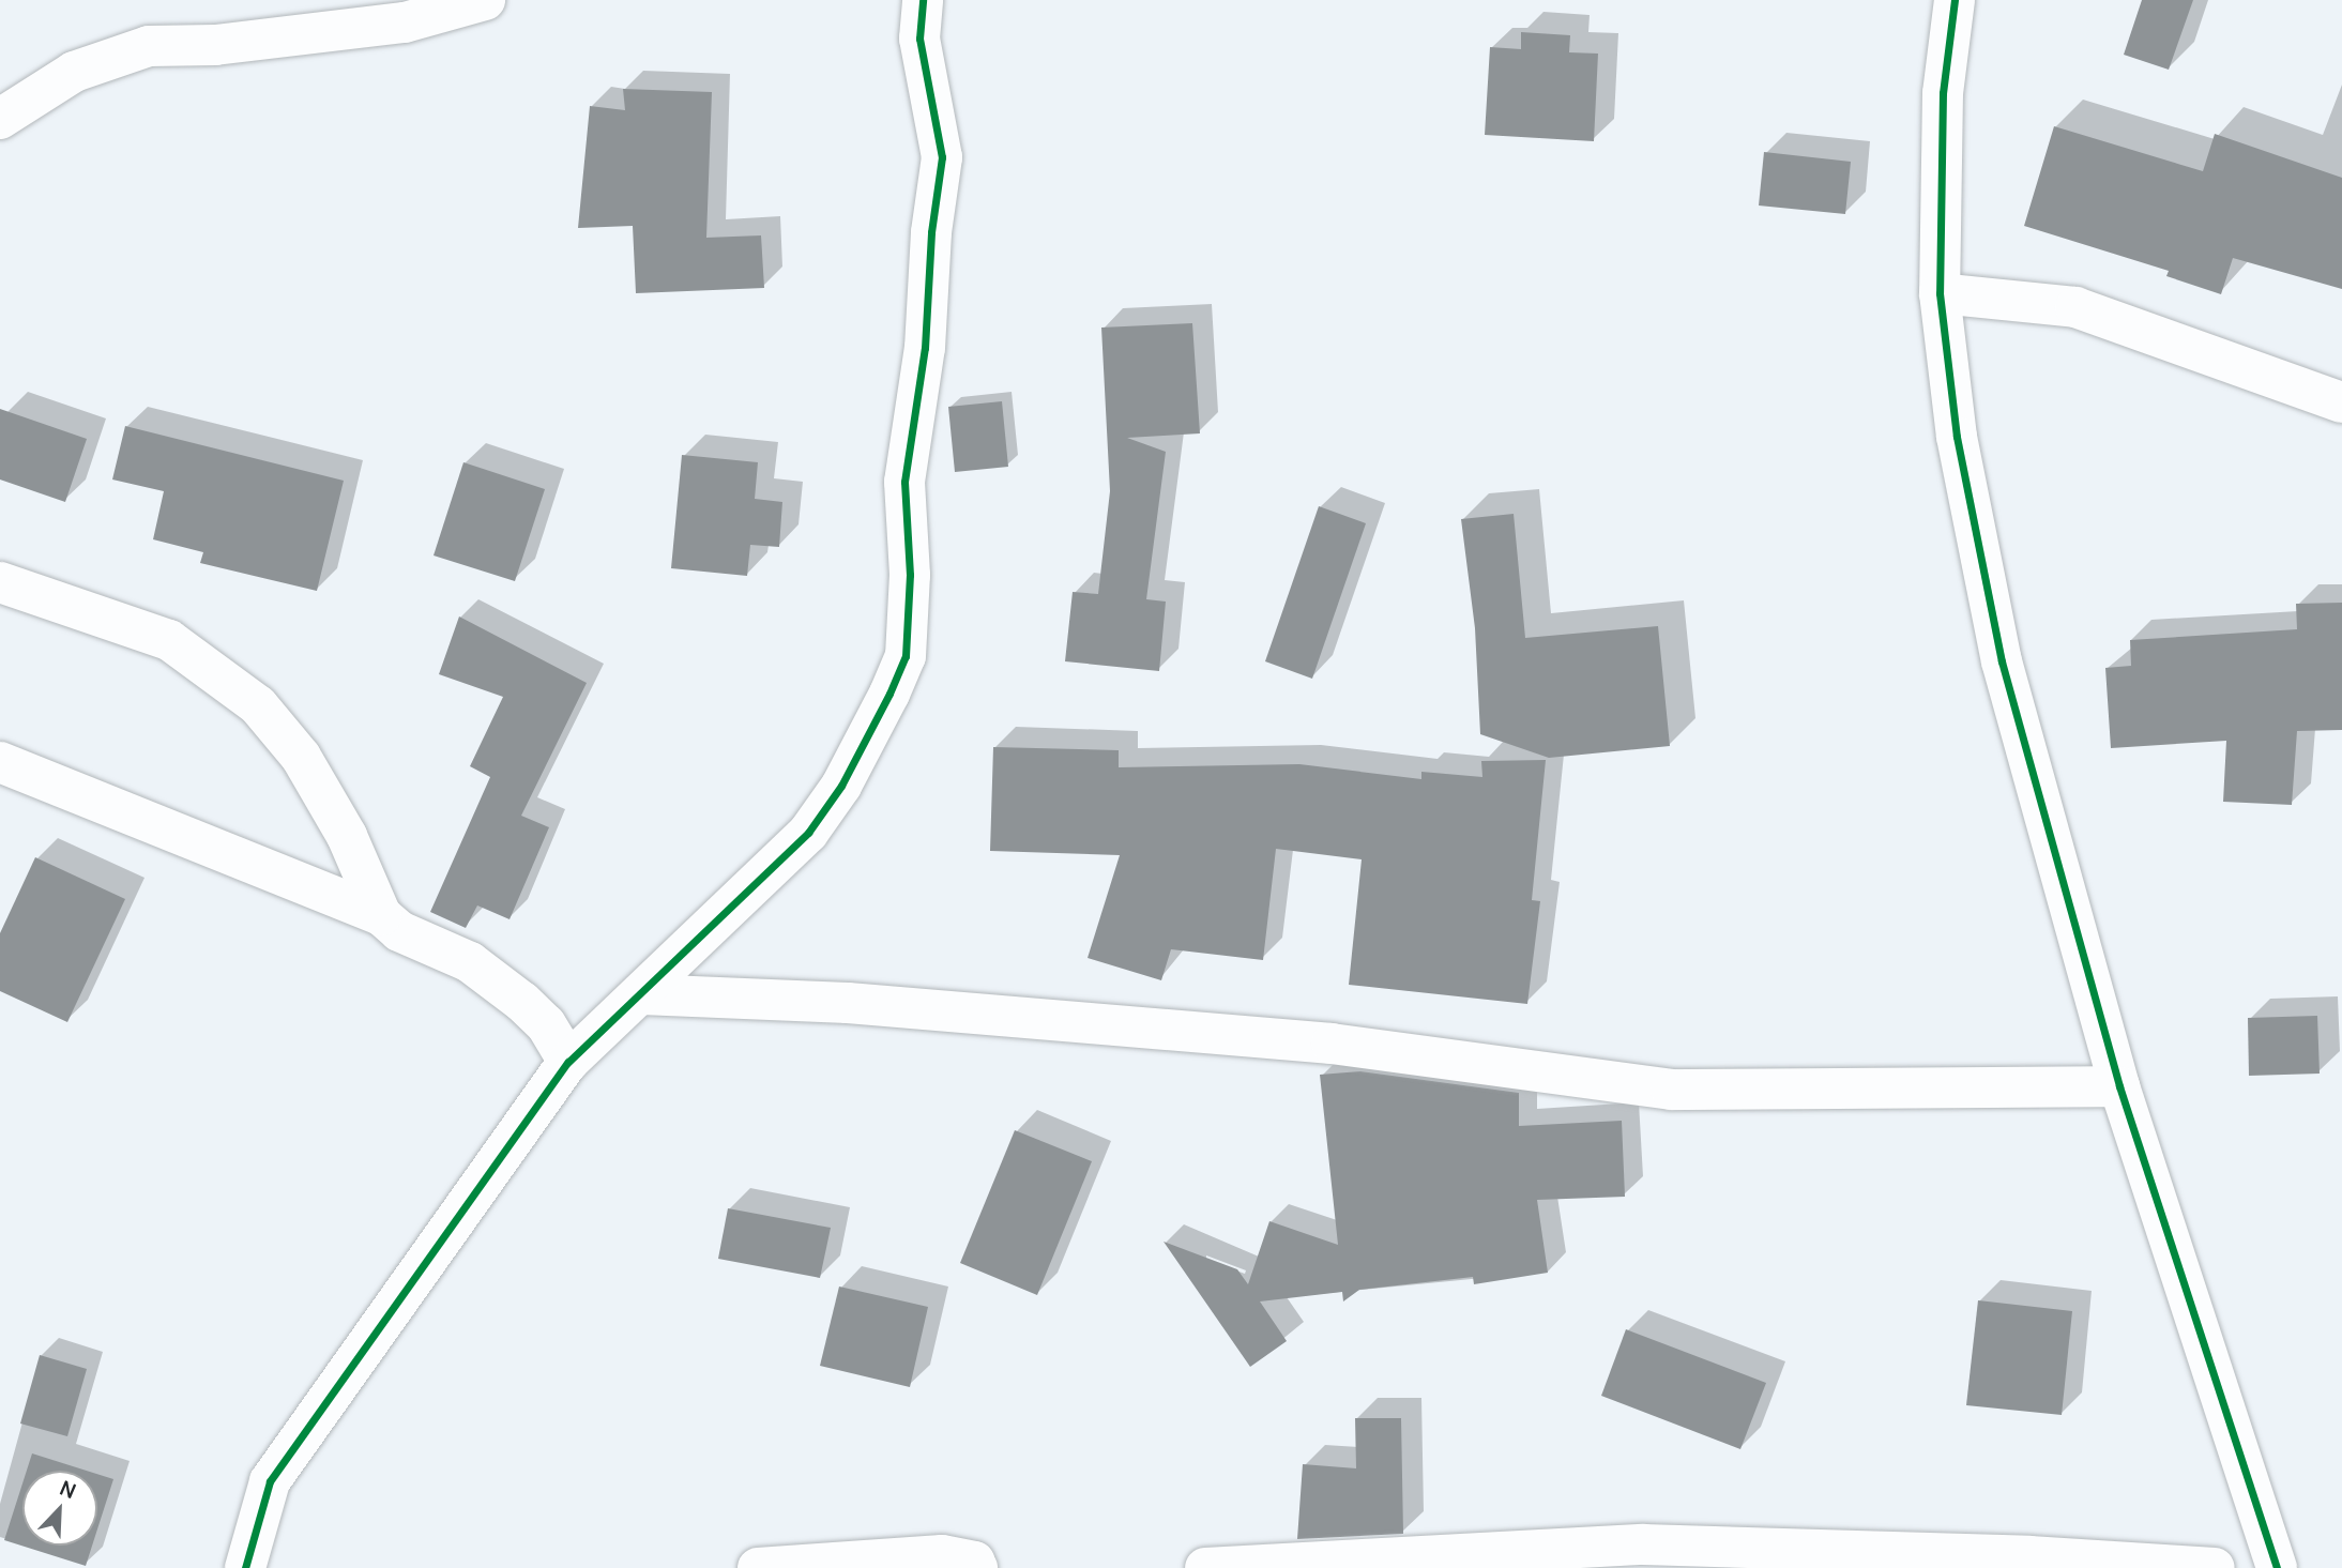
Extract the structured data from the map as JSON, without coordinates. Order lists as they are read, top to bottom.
{
  "north": "top right"
}
